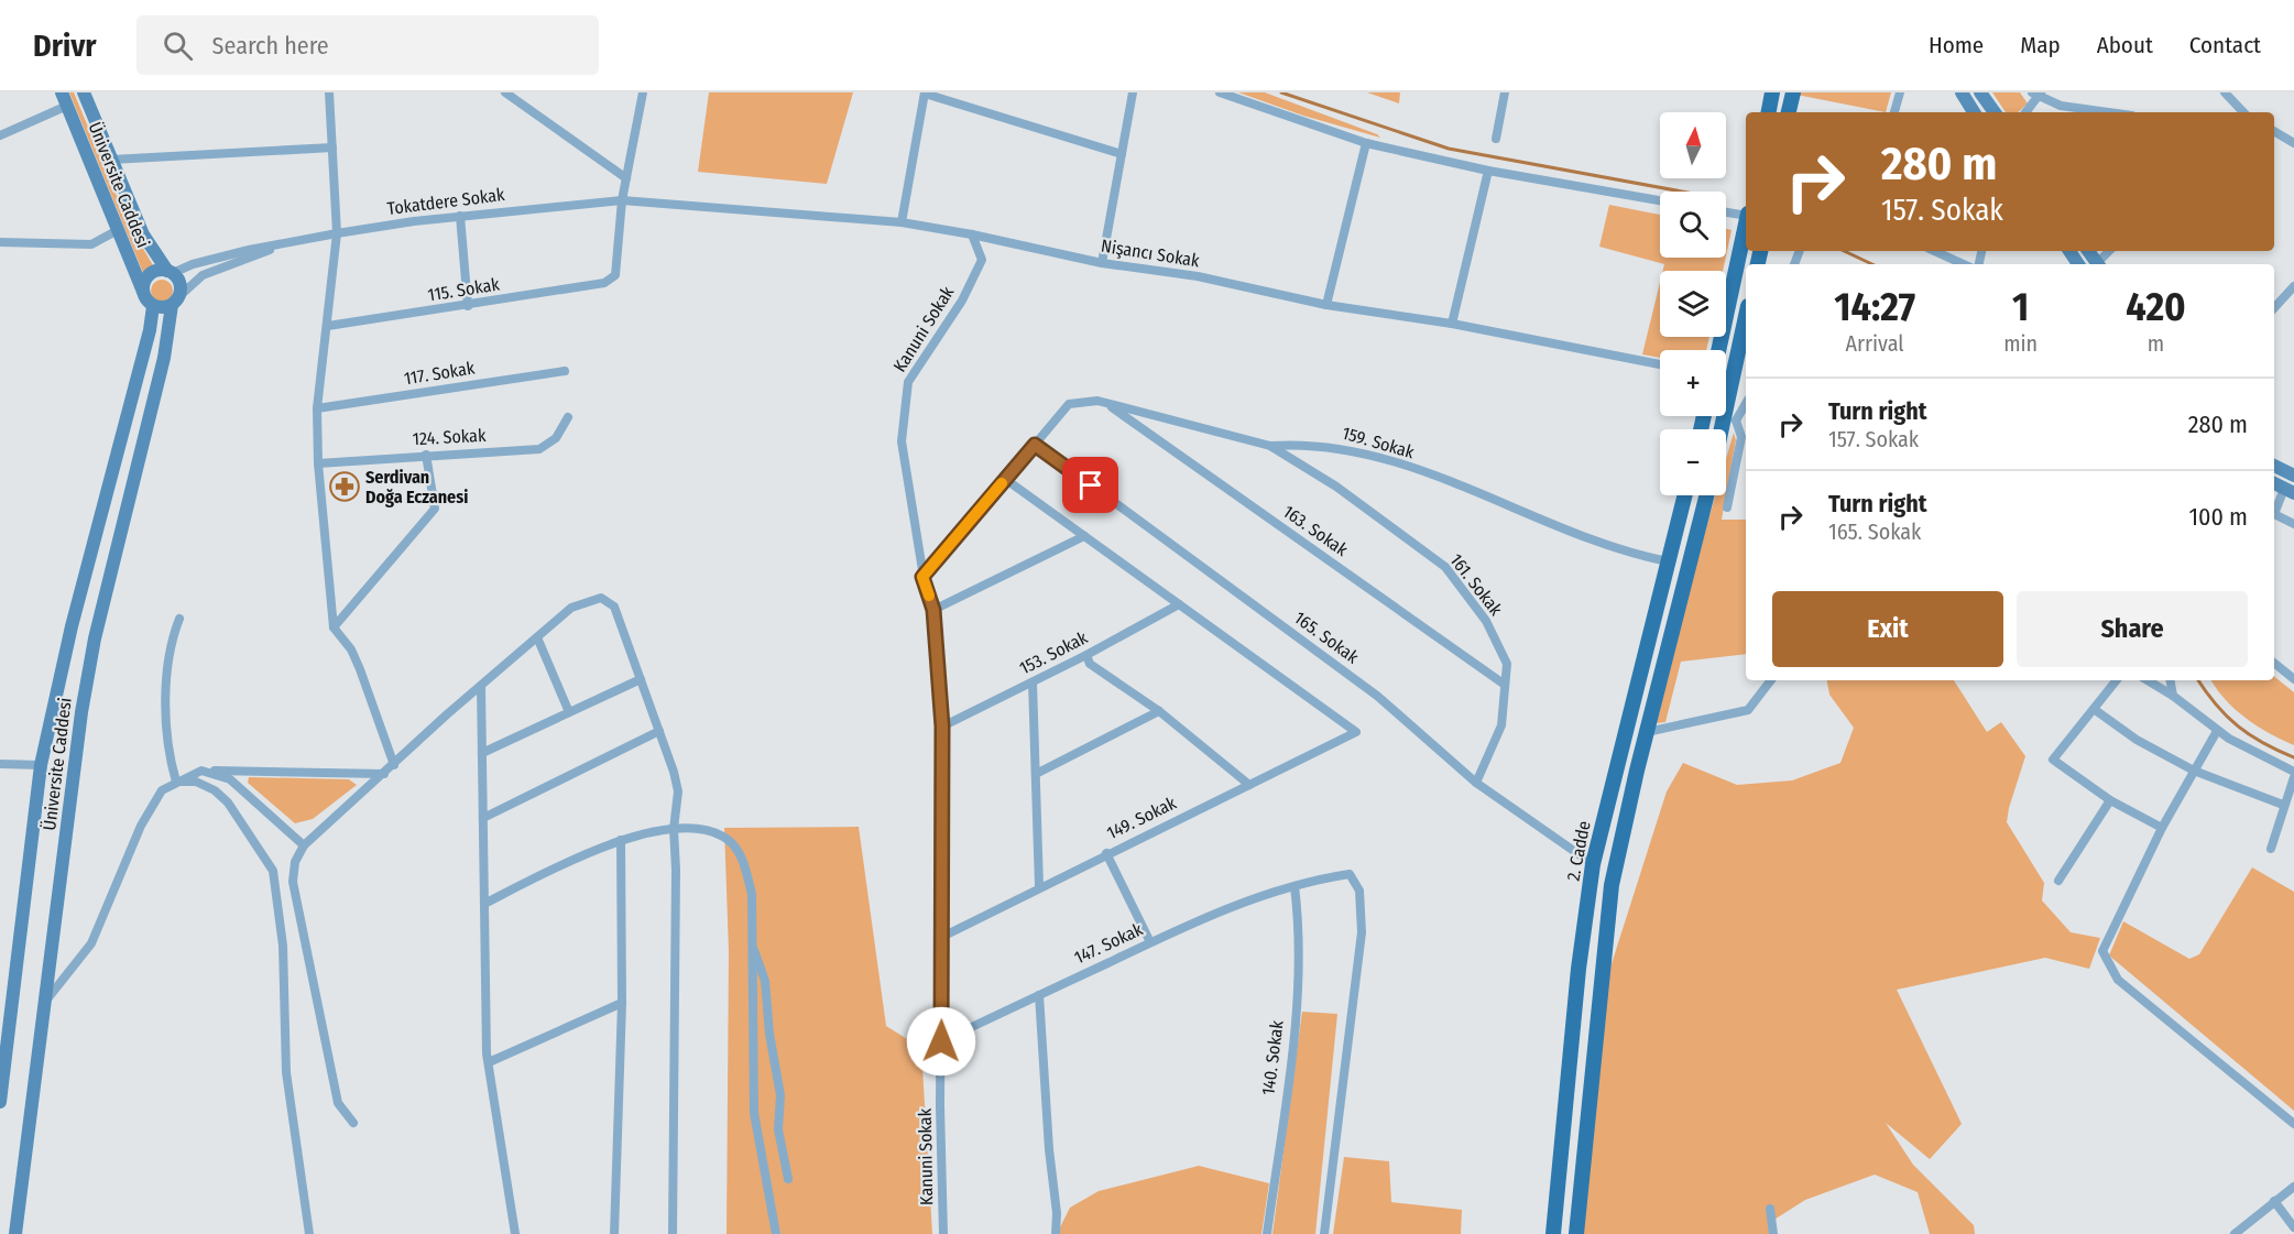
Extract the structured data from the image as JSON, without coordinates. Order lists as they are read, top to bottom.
{
  "streets": {
    "main road": ["Üniversite Caddesi", "2. Cadde"],
    "street": [
      "Tokatdere Sokak",
      "Nişancı Sokak",
      "115. Sokak",
      "Kanuni Sokak",
      "117. Sokak",
      "124. Sokak",
      "159. Sokak",
      "163. Sokak",
      "161. Sokak",
      "165. Sokak",
      "153. Sokak",
      "149. Sokak",
      "147. Sokak",
      "140. Sokak"
    ]
  },
  "crossings": [
    ["Üniversite Caddesi", "Tokatdere Sokak"],
    ["Tokatdere Sokak", "Nişancı Sokak"],
    ["Tokatdere Sokak", "115. Sokak"],
    ["Nişancı Sokak", "115. Sokak"],
    ["Nişancı Sokak", "Kanuni Sokak"],
    ["Kanuni Sokak", "153. Sokak"],
    ["Kanuni Sokak", "149. Sokak"],
    ["Kanuni Sokak", "147. Sokak"],
    ["159. Sokak", "163. Sokak"],
    ["159. Sokak", "161. Sokak"],
    ["159. Sokak", "165. Sokak"],
    ["159. Sokak", "2. Cadde"],
    ["163. Sokak", "161. Sokak"],
    ["161. Sokak", "165. Sokak"],
    ["165. Sokak", "2. Cadde"],
    ["153. Sokak", "149. Sokak"],
    ["147. Sokak", "140. Sokak"]
  ],
  "places": {
    "pharmacy": ["Serdivan Doğa Eczanesi"]
  },
  "north": "top",
  "page": {
    "header": "Drivr",
    "search": "Search here",
    "nav": [
      "Home",
      "Map",
      "About",
      "Contact"
    ],
    "map_buttons": ["+", "−"],
    "turn": ["280 m", "157. Sokak"],
    "eta": [
      "14:27",
      "Arrival",
      "1",
      "min",
      "420",
      "m"
    ],
    "list": [
      {
        "name": "Turn right",
        "note": "157. Sokak",
        "value": "280 m"
      },
      {
        "name": "Turn right",
        "note": "165. Sokak",
        "value": "100 m"
      }
    ],
    "buttons": ["Exit", "Share"]
  }
}
